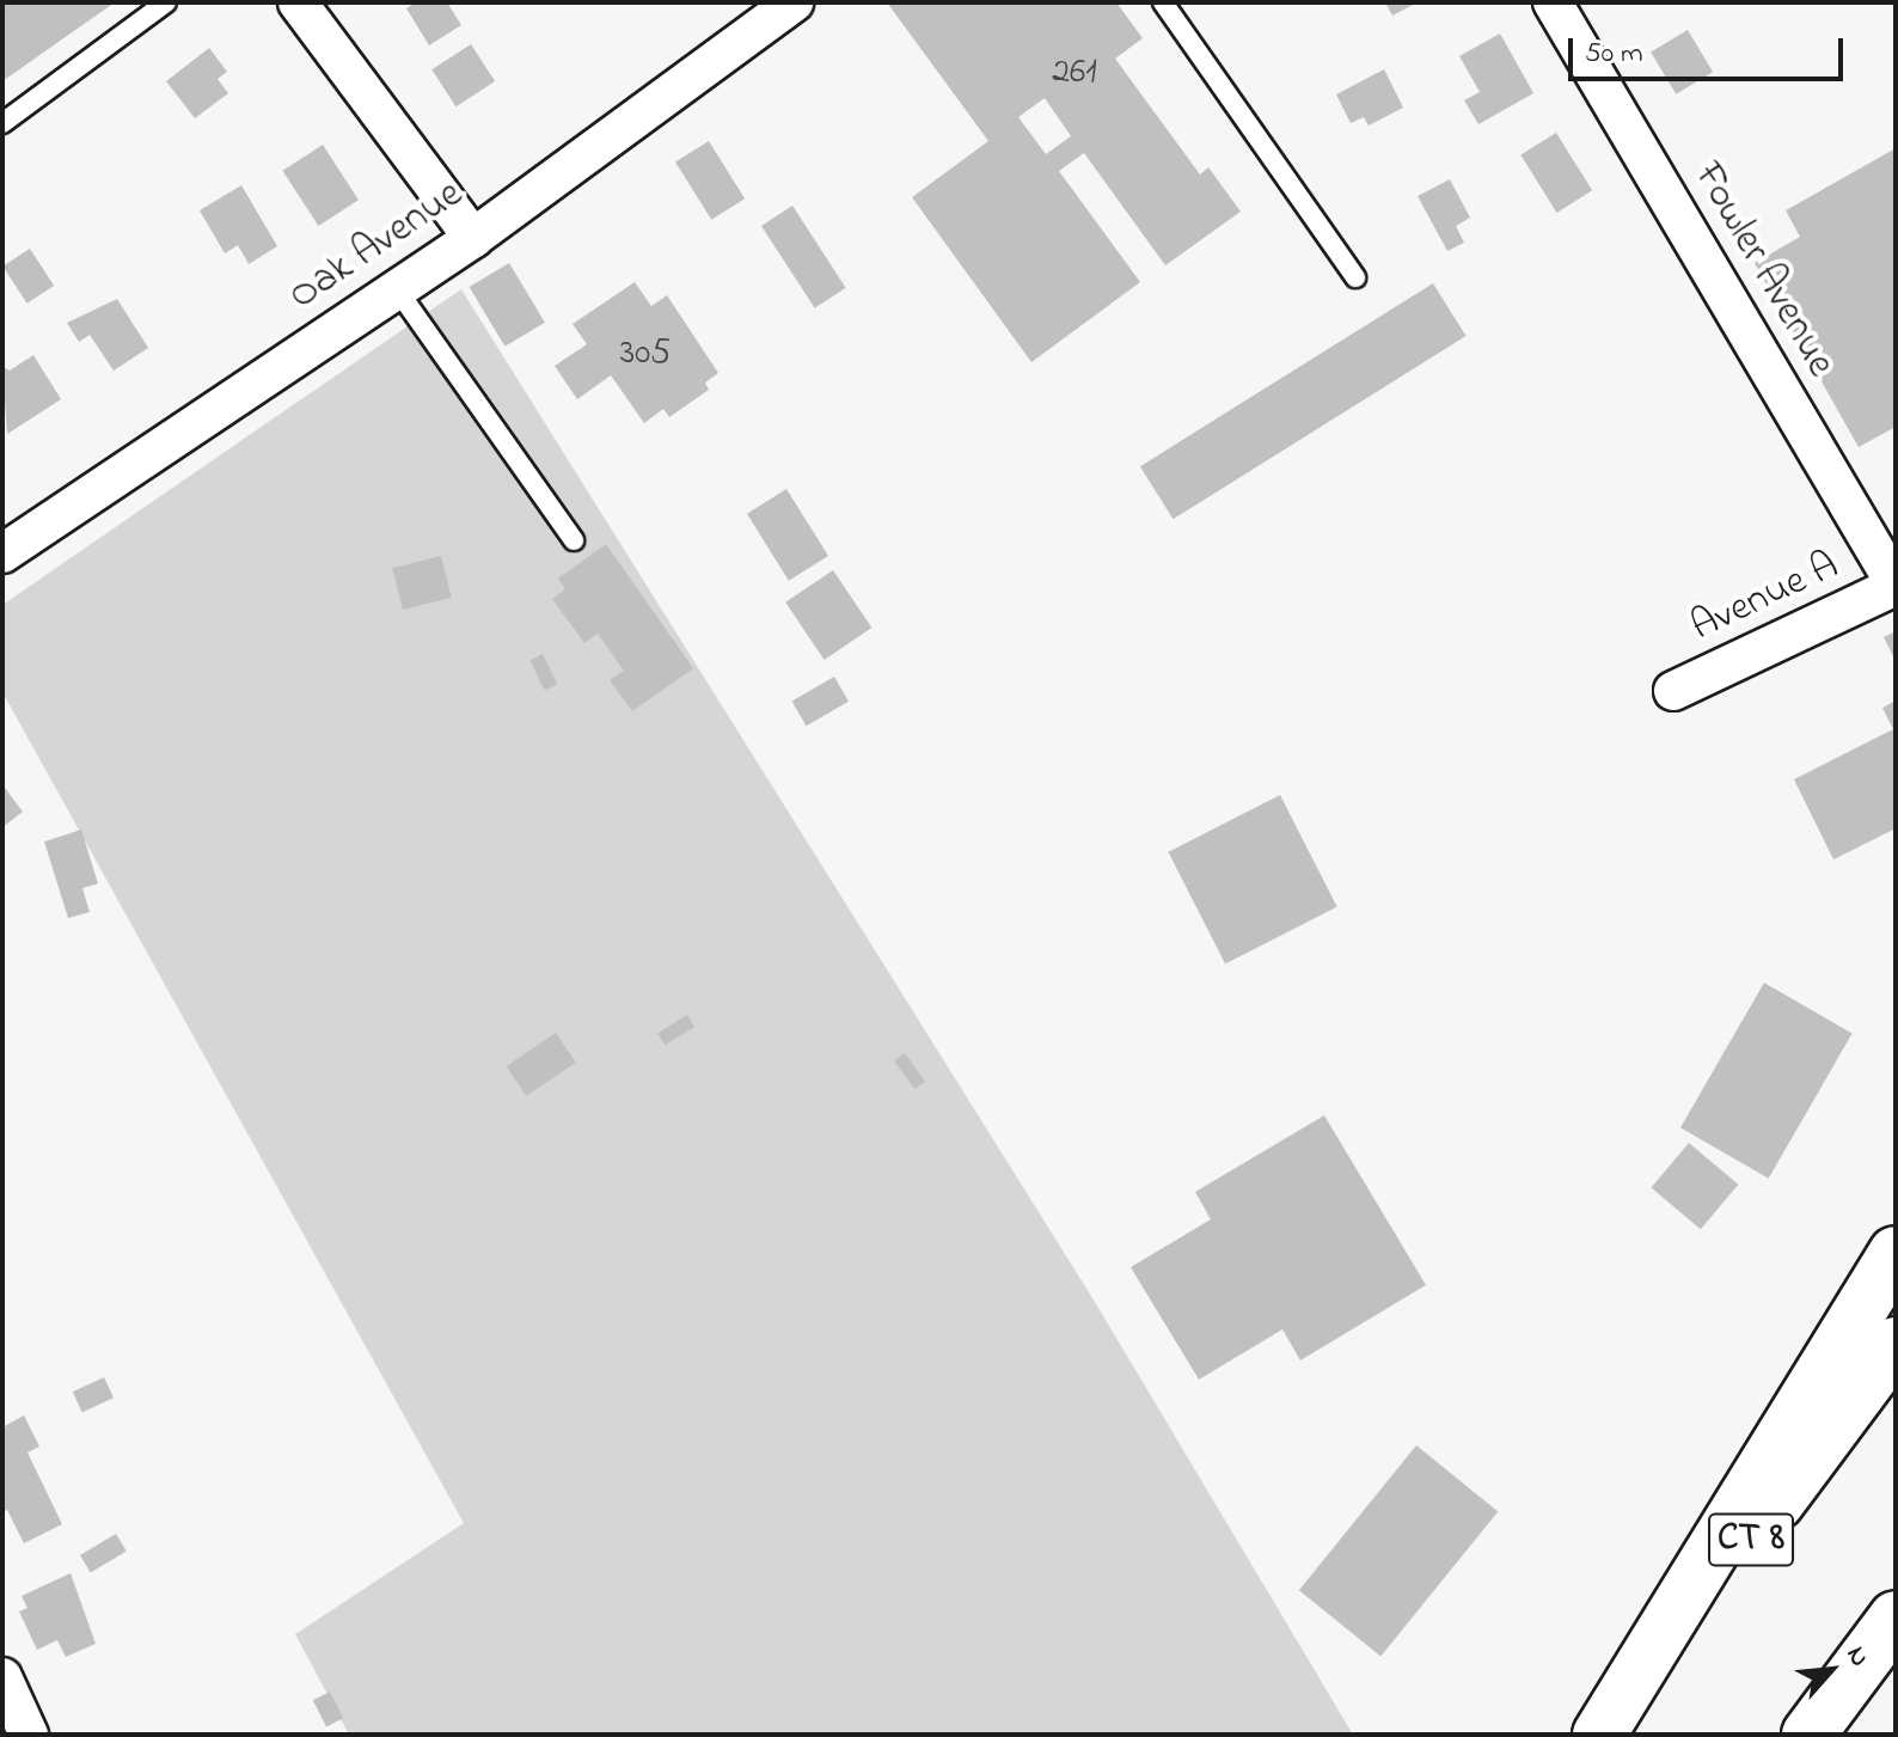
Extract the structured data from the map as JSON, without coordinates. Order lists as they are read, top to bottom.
{
  "streets": {
    "highway": ["CT 8"],
    "street": ["Oak Avenue", "Fowler Avenue", "Avenue A"]
  },
  "crossings": [
    ["Fowler Avenue", "Avenue A"]
  ],
  "house_numbers": ["261", "305"],
  "scale_bar": "50 m",
  "north": "top right"
}
